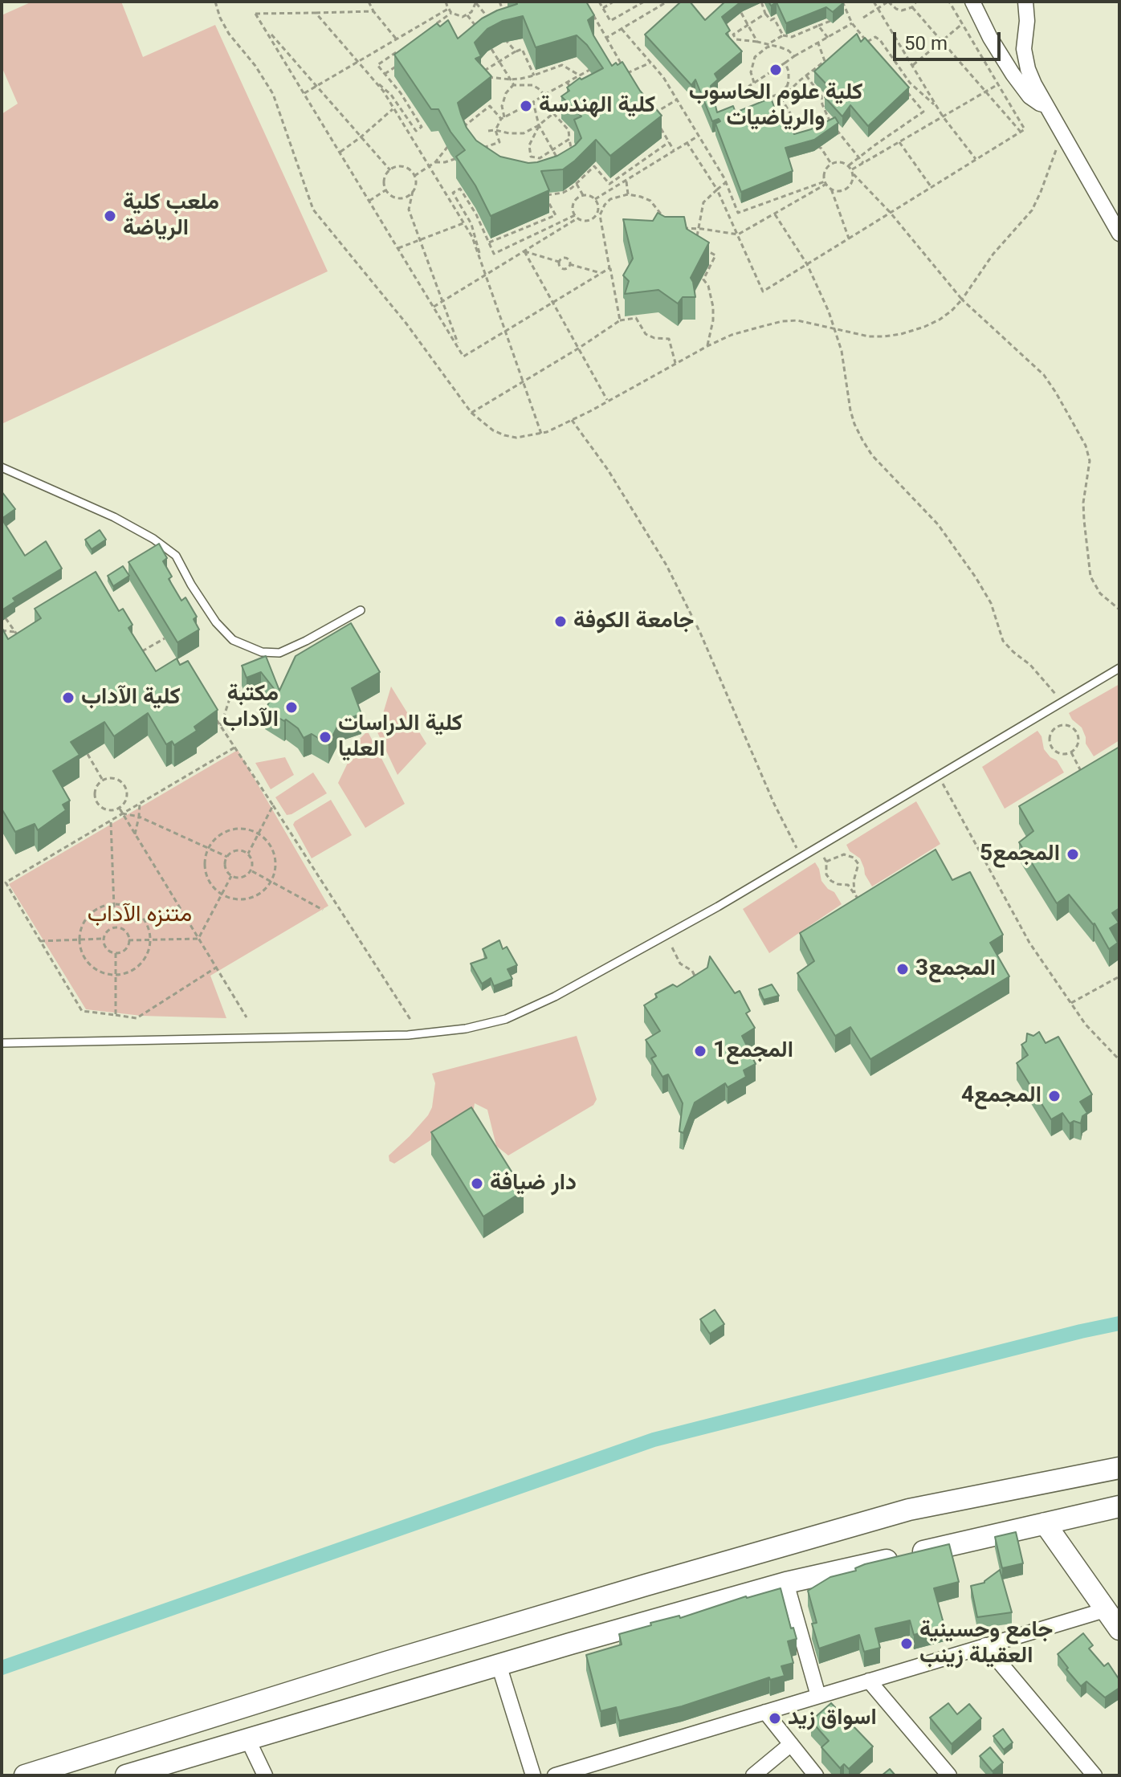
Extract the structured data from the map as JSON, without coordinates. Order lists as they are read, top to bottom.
{
  "parks": ["متنزه الآداب"],
  "places": [
    "كلية علوم الحاسوب والرياضيات",
    "كلية الهندسة",
    "ملعب كلية الرياضة",
    "جامعة الكوفة",
    "كلية الآداب",
    "مكتبة الآداب",
    "كلية الدراسات العليا",
    "المجمع5",
    "المجمع3",
    "المجمع1",
    "المجمع4",
    "دار ضيافة",
    "جامع وحسينية العقيلة زينب",
    "اسواق زيد"
  ],
  "scale_bar": "50 m"
}
